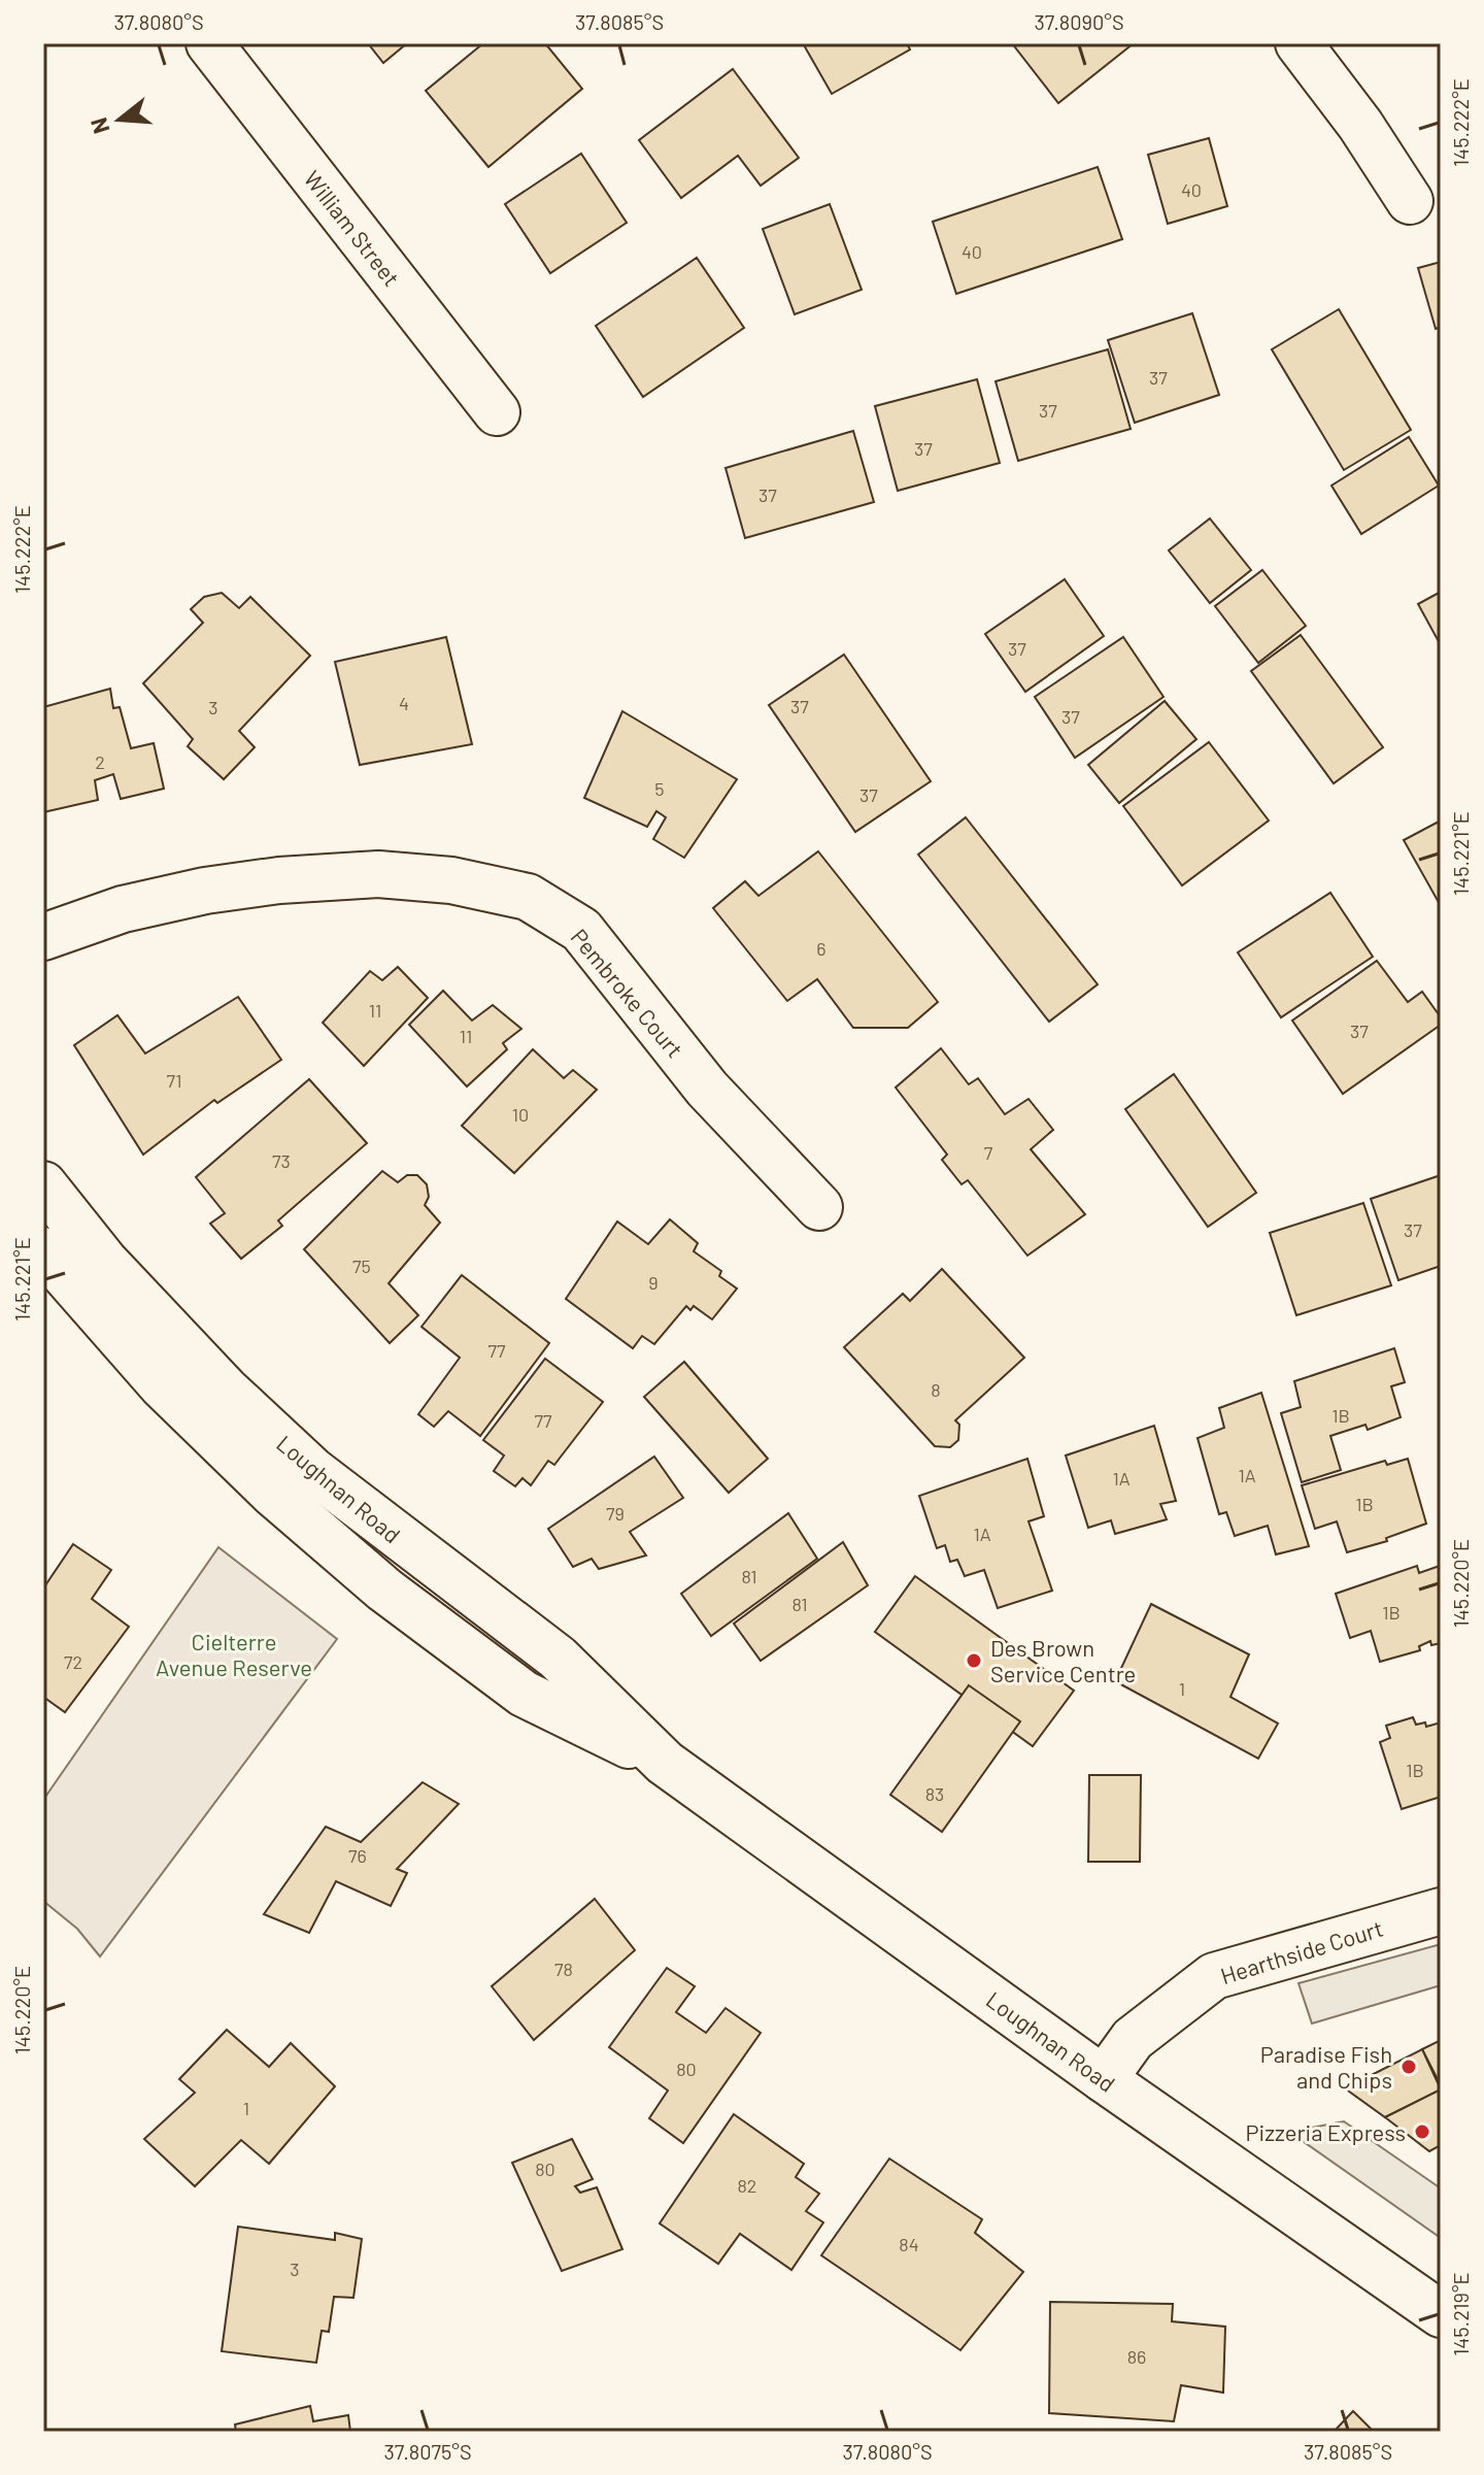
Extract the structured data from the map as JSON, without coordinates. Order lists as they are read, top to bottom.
{
  "streets": {
    "main road": [
      "William Street",
      "Pembroke Court",
      "Loughnan Road",
      "Hearthside Court"
    ]
  },
  "crossings": [
    ["Loughnan Road", "Hearthside Court"]
  ],
  "parks": ["Cielterre Avenue Reserve"],
  "places": ["Des Brown Service Centre", "Paradise Fish and Chips", "Pizzeria Express"],
  "house_numbers": [
    "40",
    "40",
    "37",
    "37",
    "37",
    "37",
    "37",
    "4",
    "37",
    "3",
    "37",
    "2",
    "5",
    "37",
    "6",
    "11",
    "37",
    "11",
    "71",
    "10",
    "7",
    "73",
    "37",
    "75",
    "9",
    "77",
    "8",
    "1B",
    "77",
    "1A",
    "1A",
    "1B",
    "79",
    "1A",
    "81",
    "81",
    "1B",
    "72",
    "1",
    "1B",
    "83",
    "76",
    "78",
    "80",
    "1",
    "80",
    "82",
    "84",
    "3",
    "86"
  ],
  "north": "left",
  "coordinates": [
    "37.8080°S",
    "37.8085°S",
    "37.8090°S",
    "145.222°E",
    "145.221°E",
    "145.220°E",
    "145.219°E",
    "37.8075°S"
  ]
}
